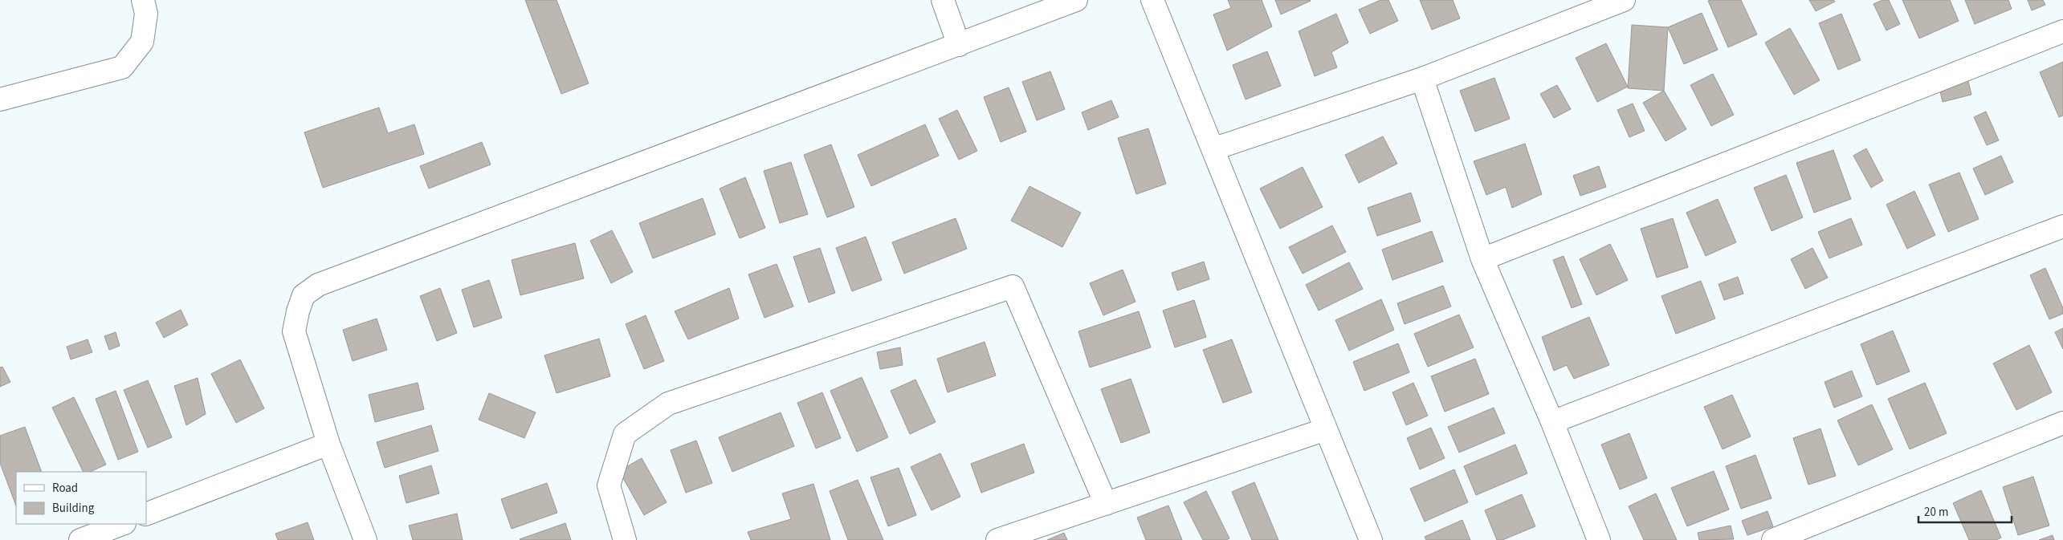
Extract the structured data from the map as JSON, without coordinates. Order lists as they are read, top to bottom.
{
  "legend": ["Road", "Building"],
  "scale_bar": "20 m"
}
